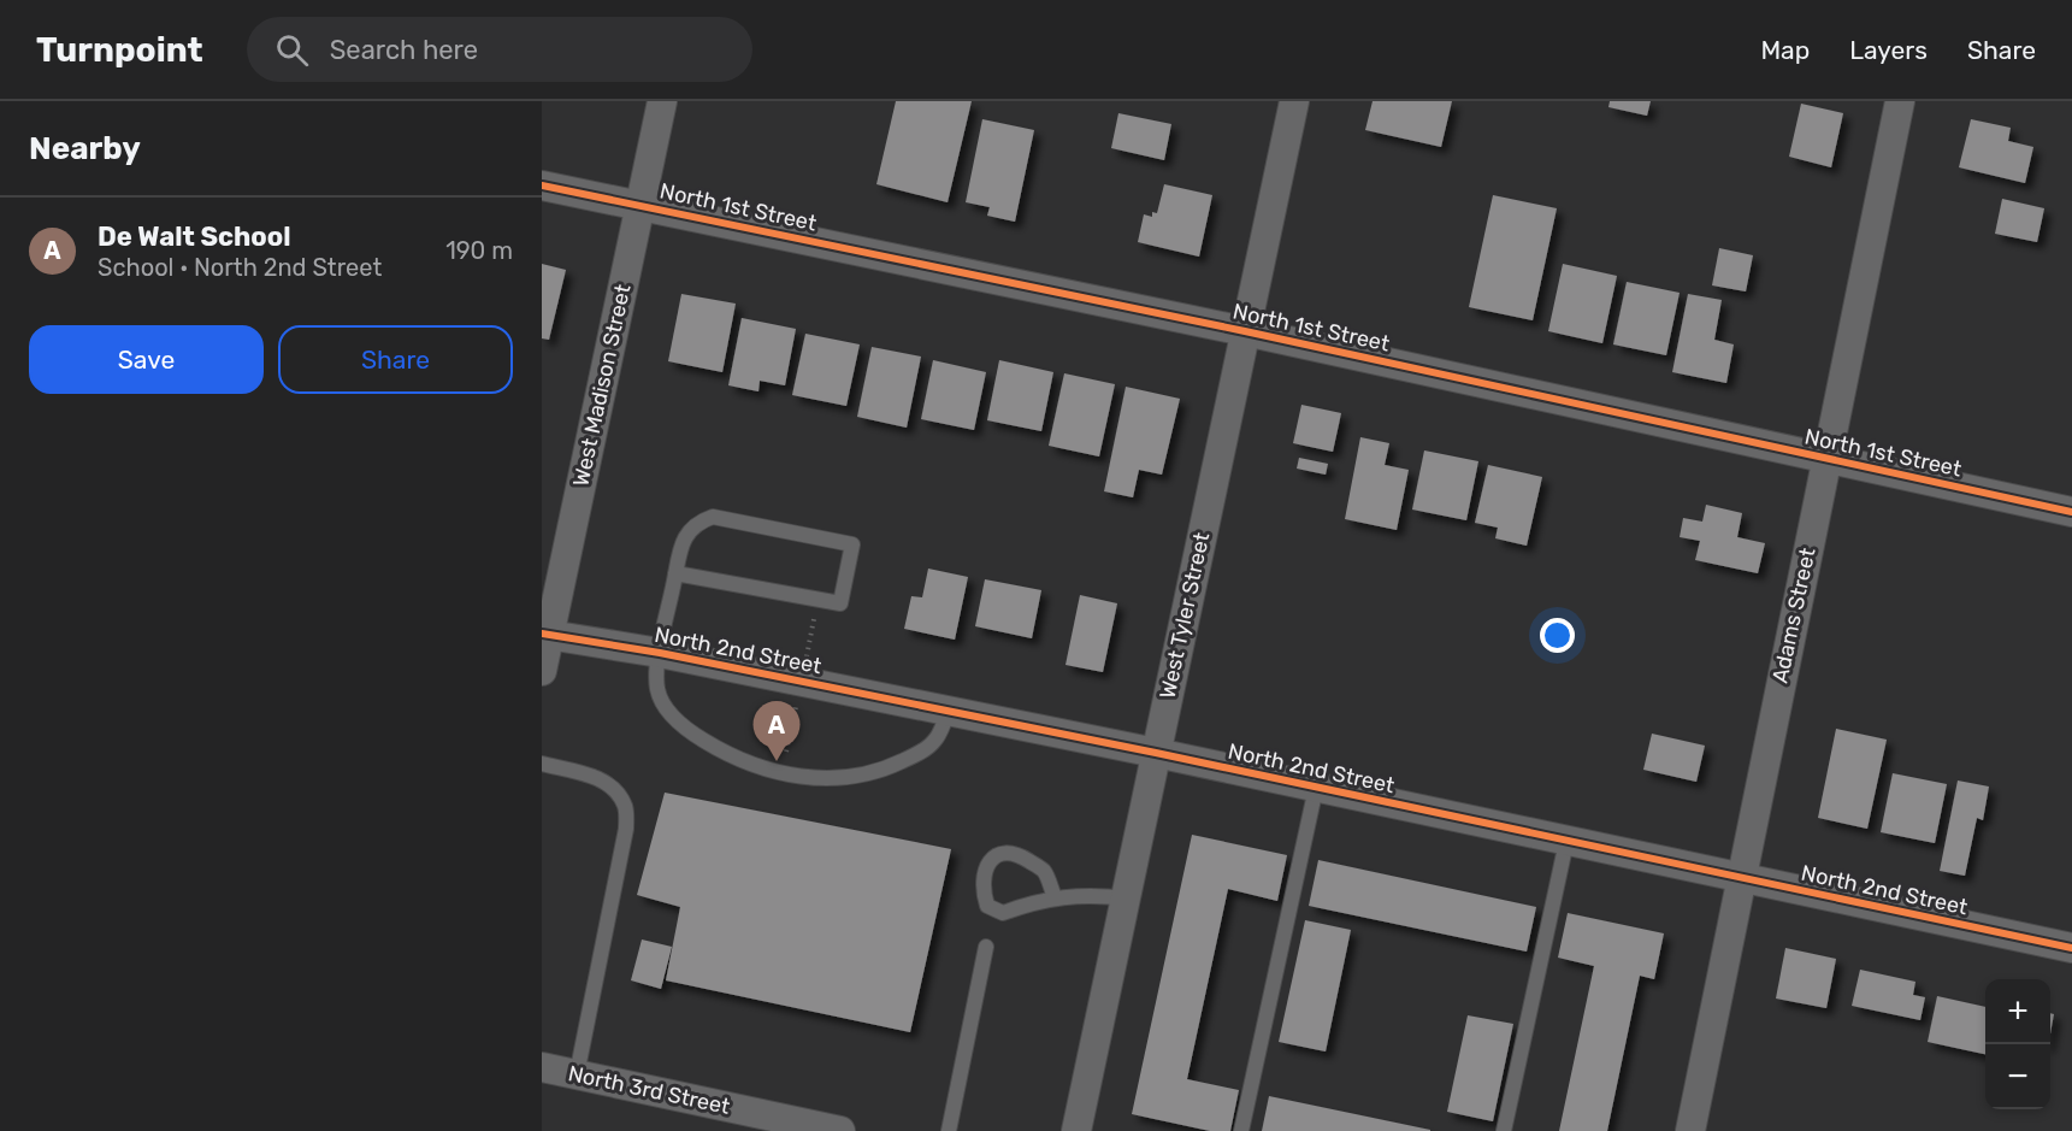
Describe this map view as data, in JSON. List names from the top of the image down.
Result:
{
  "streets": {
    "street": [
      "North 1st Street",
      "West Madison Street",
      "West Tyler Street",
      "Adams Street",
      "North 2nd Street",
      "North 3rd Street"
    ]
  },
  "crossings": [
    ["North 1st Street", "West Madison Street"],
    ["North 1st Street", "West Tyler Street"],
    ["North 1st Street", "Adams Street"],
    ["West Madison Street", "North 2nd Street"],
    ["West Tyler Street", "North 2nd Street"],
    ["Adams Street", "North 2nd Street"]
  ],
  "page": {
    "header": "Turnpoint",
    "search": "Search here",
    "nav": ["Map", "Layers", "Share"],
    "heading": "Nearby",
    "list": [
      {
        "mark": "A",
        "name": "De Walt School",
        "note": "School · North 2nd Street",
        "value": "190 m"
      }
    ],
    "buttons": ["Save", "Share"],
    "pins": "A",
    "map_buttons": ["+", "−"]
  }
}
